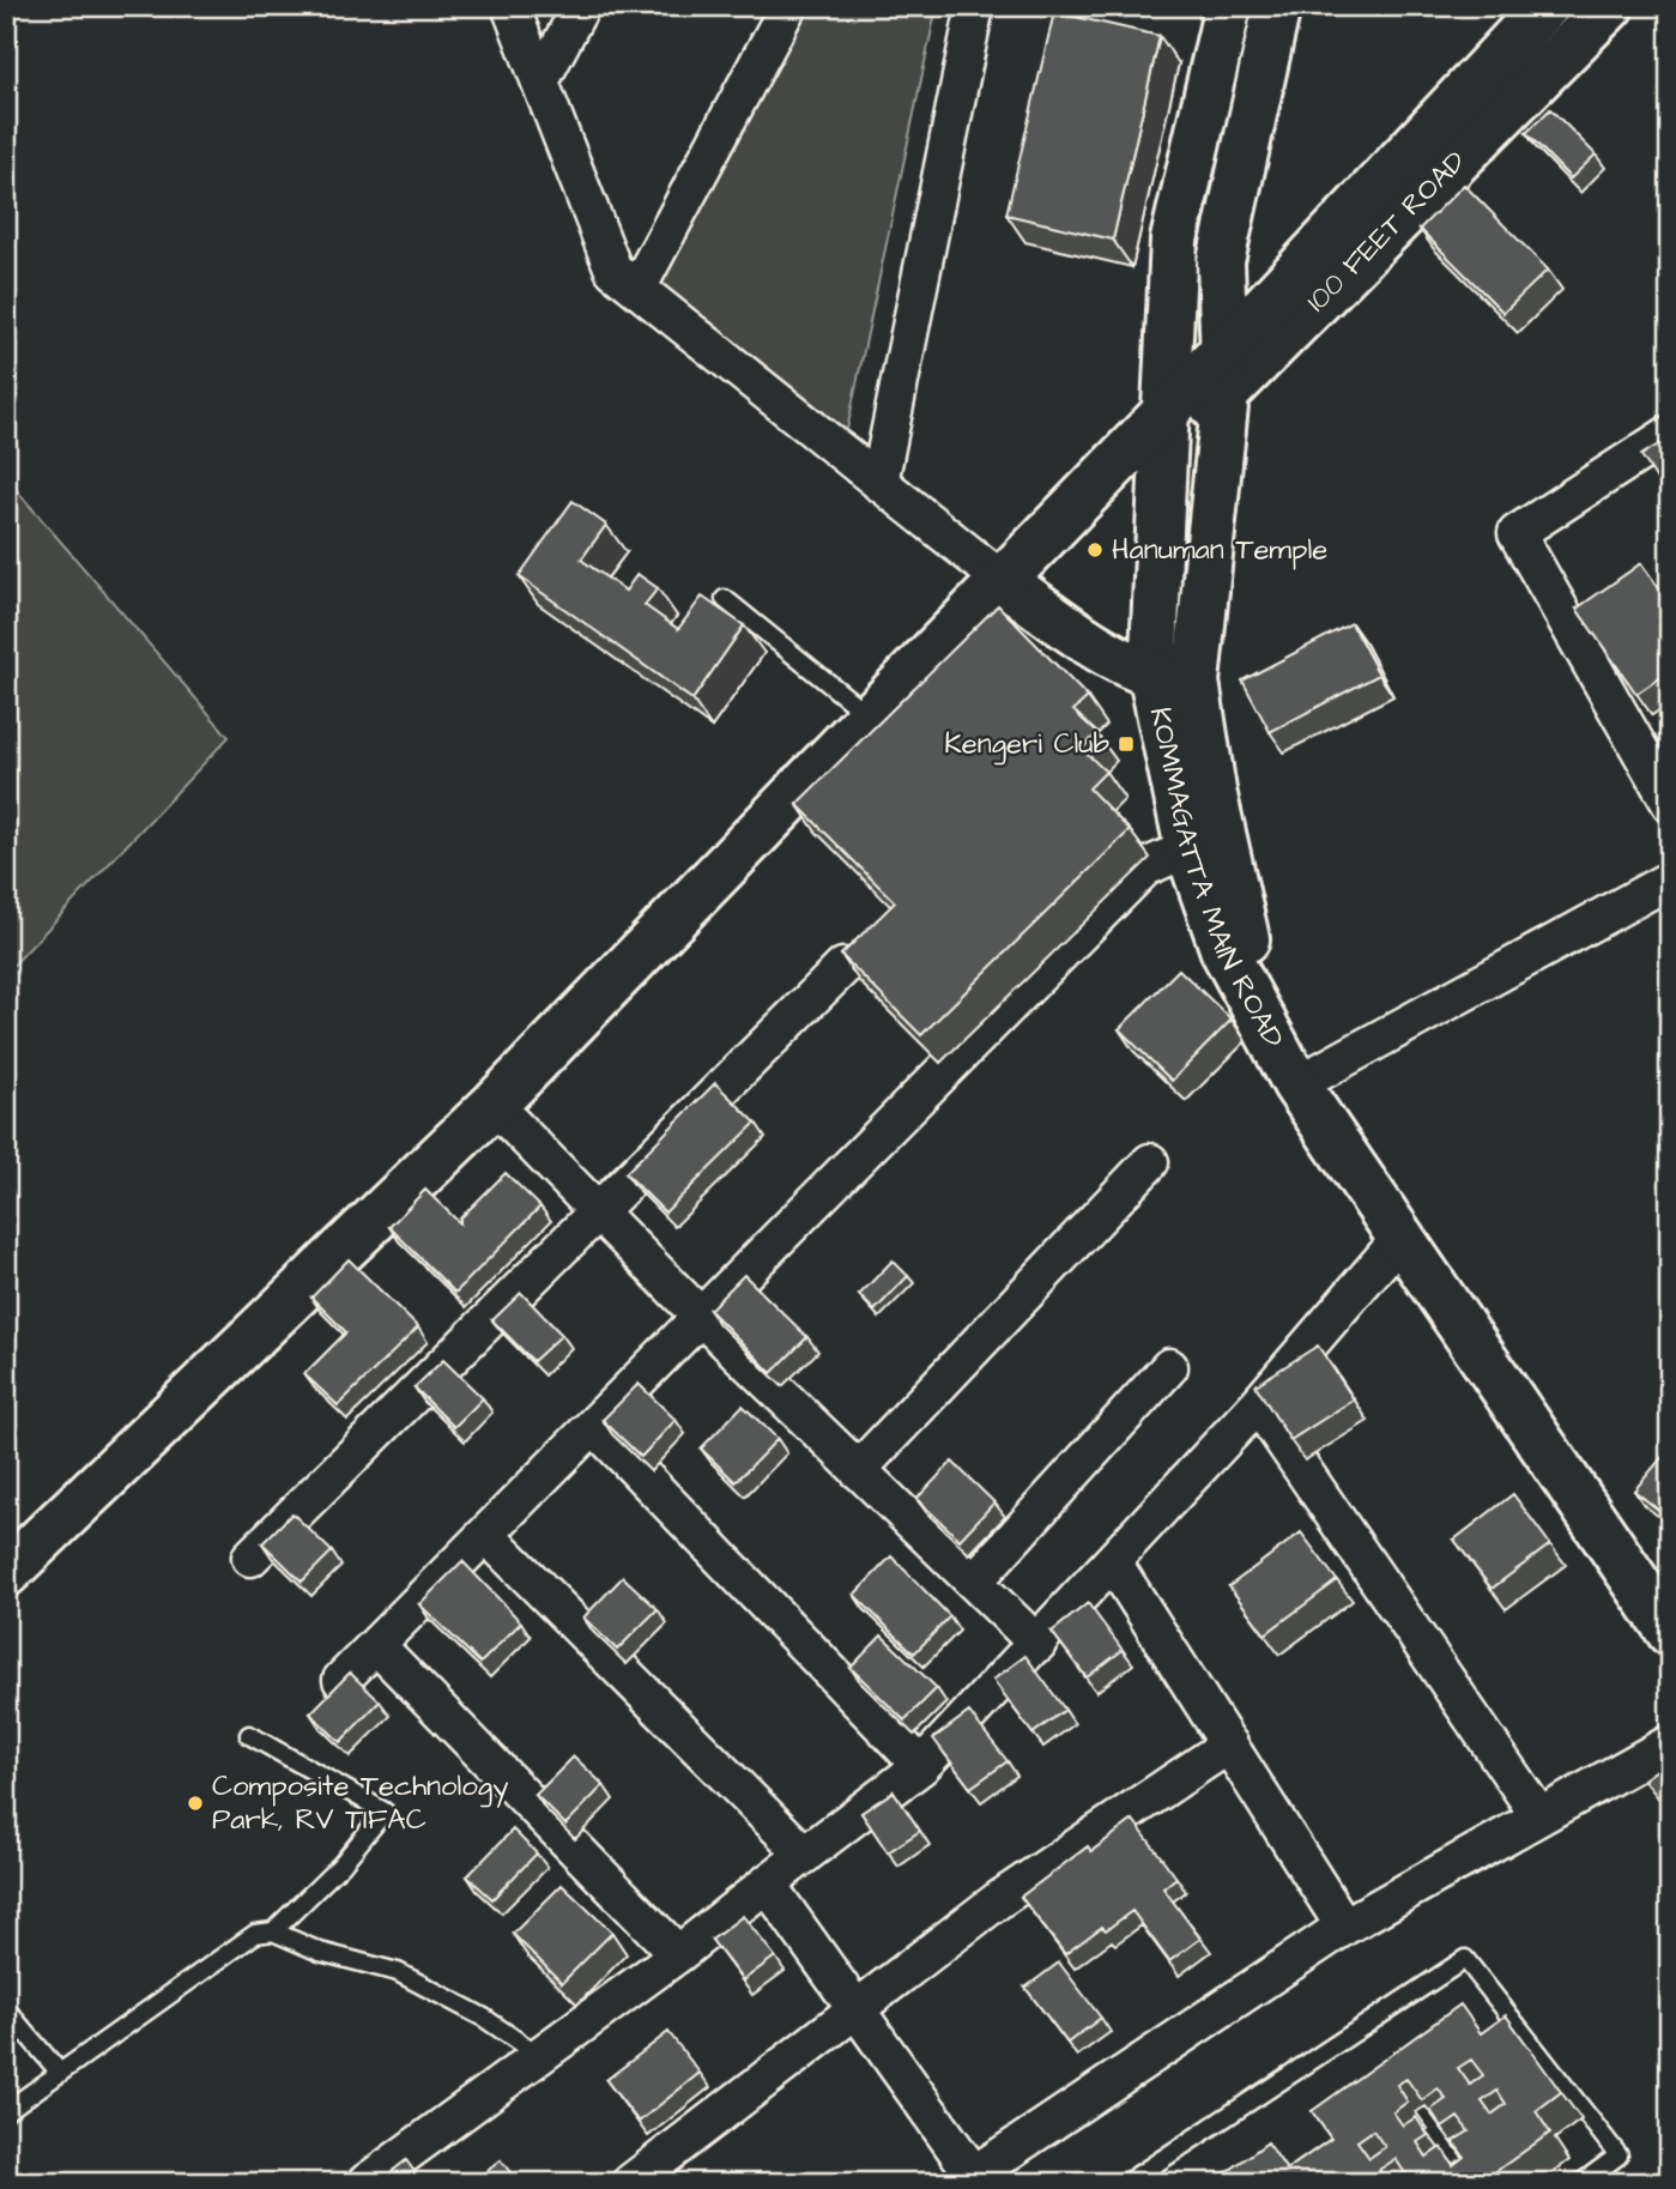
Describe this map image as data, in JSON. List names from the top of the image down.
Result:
{
  "streets": {
    "main road": ["100 FEET ROAD", "KOMMAGATTA MAIN ROAD"]
  },
  "crossings": [
    ["100 FEET ROAD", "KOMMAGATTA MAIN ROAD"]
  ],
  "places": {
    "other": ["Hanuman Temple", "Composite Technology Park, RV TIFAC"],
    "transit": ["Kengeri Club"]
  }
}
